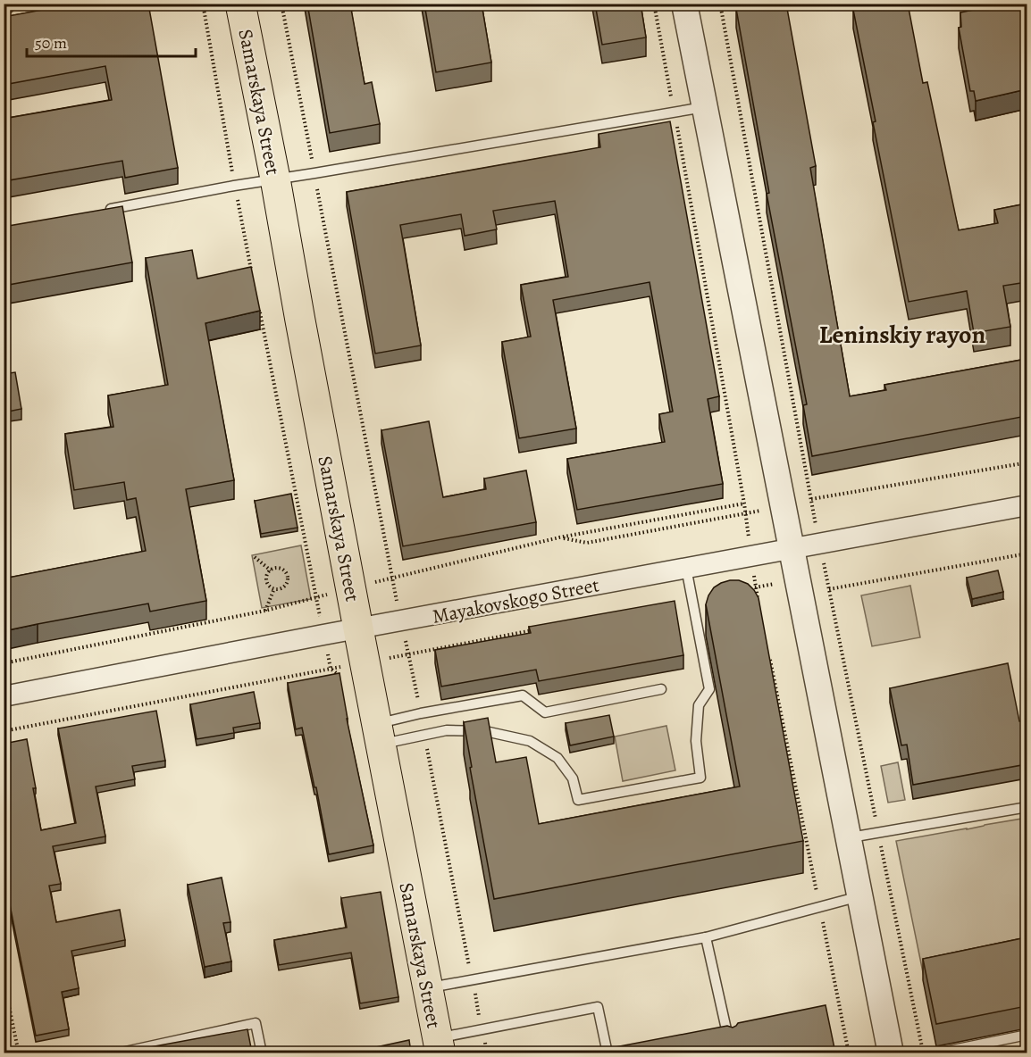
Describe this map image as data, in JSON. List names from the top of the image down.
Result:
{
  "streets": {
    "main road": ["Samarskaya Street"],
    "street": ["Mayakovskogo Street"]
  },
  "crossings": [
    ["Samarskaya Street", "Mayakovskogo Street"]
  ],
  "districts": ["Leninskiy rayon"],
  "scale_bar": "50 m"
}
